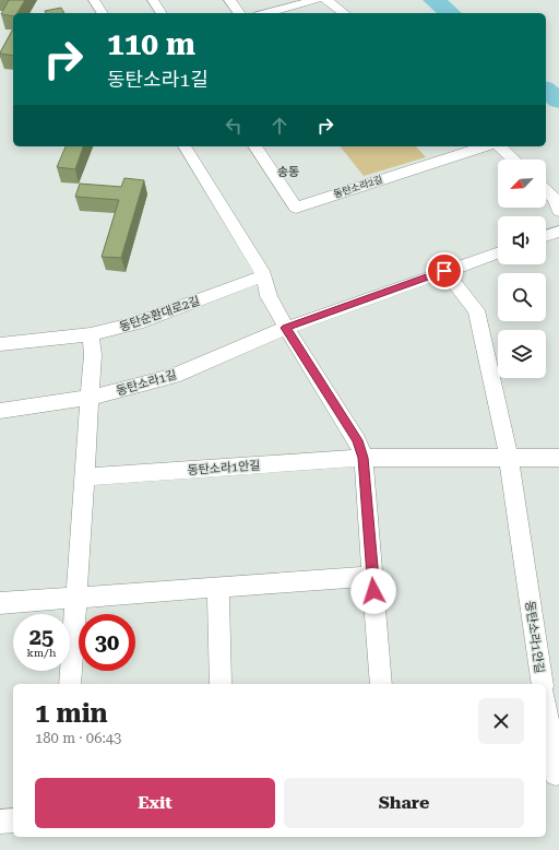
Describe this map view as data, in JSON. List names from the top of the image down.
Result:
{
  "streets": {
    "street": [
      "동탄소라2길",
      "동탄순환대로2길",
      "동탄소라1길",
      "동탄소라1안길"
    ]
  },
  "crossings": [
    ["동탄소라1길", "동탄소라1안길"]
  ],
  "districts": ["송동"],
  "north": "bottom left",
  "page": {
    "turn": ["110 m", "동탄소라1길"],
    "speed": "25 km/h",
    "limit": "30",
    "heading": ["1 min", "180 m · 06:43"],
    "buttons": ["Exit", "Share"]
  }
}
